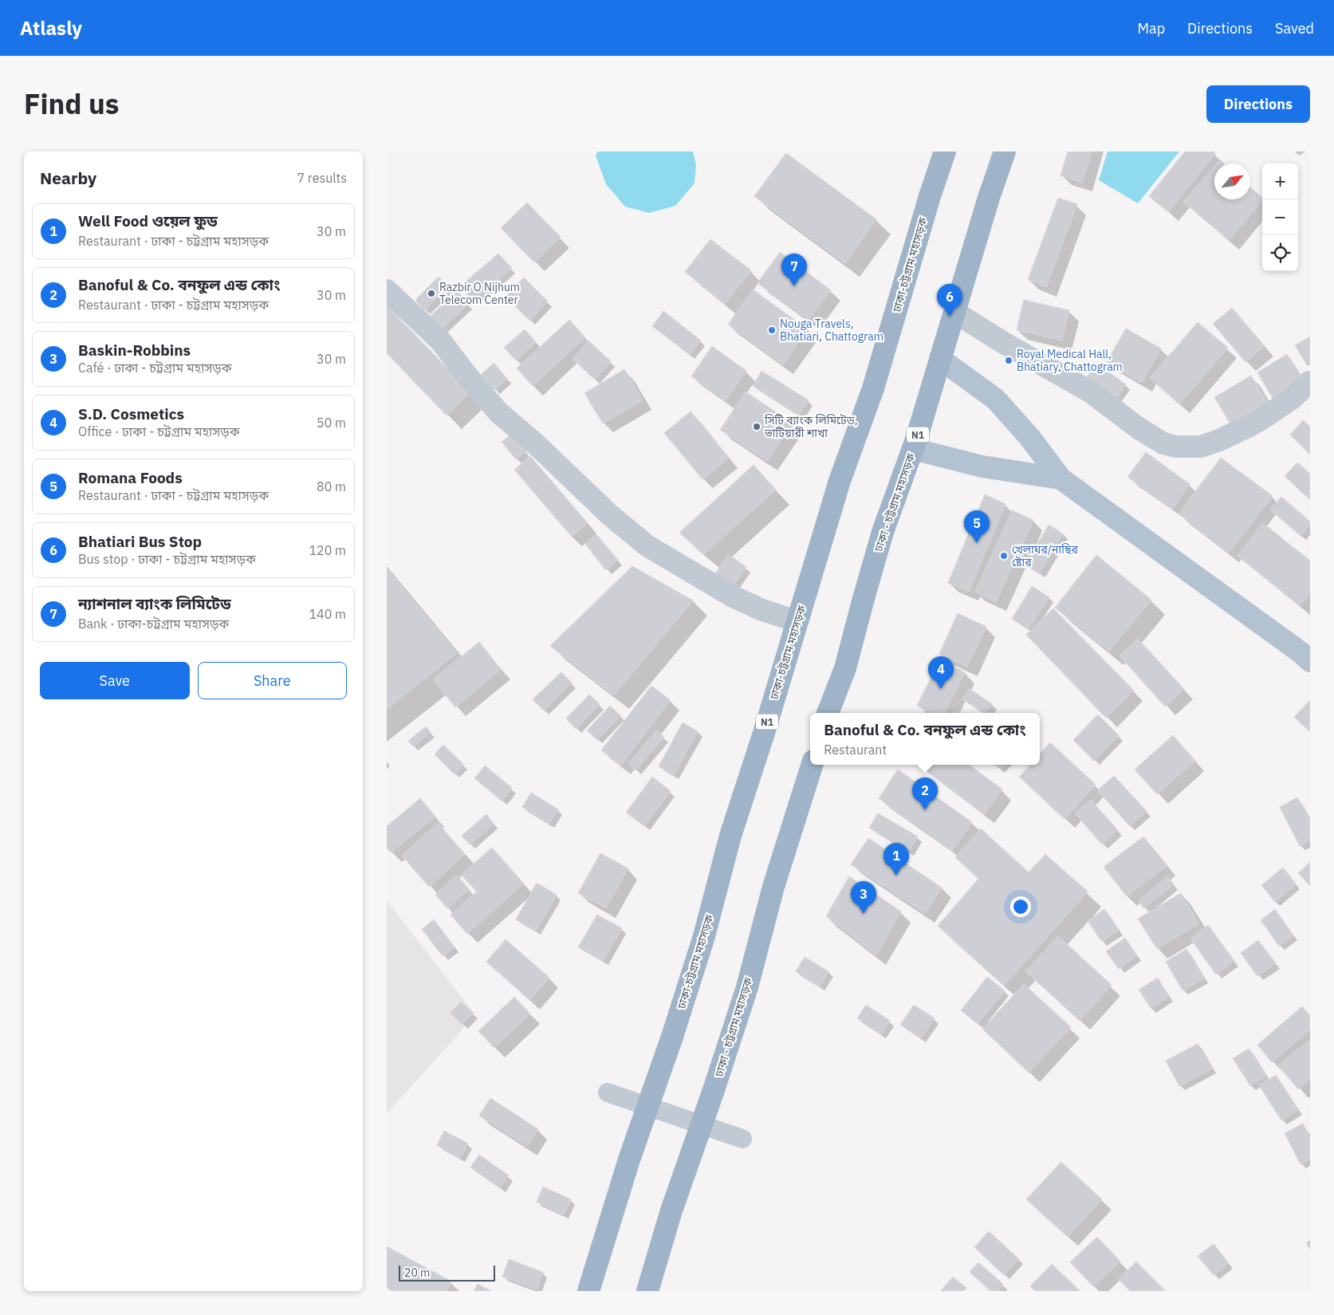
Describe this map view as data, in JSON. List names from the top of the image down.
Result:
{
  "streets": {
    "highway": ["ঢাকা-চট্টগ্রাম মহাসড়ক", "N1", "ঢাকা - চট্টগ্রাম মহাসড়ক"]
  },
  "places": [
    "Razbir O Nijhum Telecom Center",
    "Nouga Travels, Bhatiari, Chattogram",
    "Royal Medical Hall, Bhatiary, Chattogram",
    "সিটি ব্যাংক লিমিটেড, ভাটিয়ারী শাখা",
    "খেলাঘর/নাছির ষ্টোর"
  ],
  "scale_bar": "20 m",
  "north": "top right",
  "page": {
    "header": "Atlasly",
    "nav": ["Map", "Directions", "Saved"],
    "title": "Find us",
    "buttons": [
      "Directions",
      ["Save", "Share"]
    ],
    "heading": ["Nearby", "7 results"],
    "map_buttons": ["+", "−"],
    "list": [
      {
        "mark": "1",
        "name": "Well Food ওয়েল ফুড",
        "note": "Restaurant · ঢাকা - চট্টগ্রাম মহাসড়ক",
        "value": "30 m"
      },
      {
        "mark": "2",
        "name": "Banoful & Co. বনফুল এন্ড কোং",
        "note": "Restaurant · ঢাকা - চট্টগ্রাম মহাসড়ক",
        "value": "30 m"
      },
      {
        "mark": "3",
        "name": "Baskin-Robbins",
        "note": "Café · ঢাকা - চট্টগ্রাম মহাসড়ক",
        "value": "30 m"
      },
      {
        "mark": "4",
        "name": "S.D. Cosmetics",
        "note": "Office · ঢাকা - চট্টগ্রাম মহাসড়ক",
        "value": "50 m"
      },
      {
        "mark": "5",
        "name": "Romana Foods",
        "note": "Restaurant · ঢাকা - চট্টগ্রাম মহাসড়ক",
        "value": "80 m"
      },
      {
        "mark": "6",
        "name": "Bhatiari Bus Stop",
        "note": "Bus stop · ঢাকা - চট্টগ্রাম মহাসড়ক",
        "value": "120 m"
      },
      {
        "mark": "7",
        "name": "ন্যাশনাল ব্যাংক লিমিটেড",
        "note": "Bank · ঢাকা-চট্টগ্রাম মহাসড়ক",
        "value": "140 m"
      }
    ],
    "pins": [
      "7",
      "6",
      "5",
      "4",
      "2",
      "1",
      "3"
    ],
    "popup": ["Banoful & Co. বনফুল এন্ড কোং", "Restaurant"],
    "scale": "20 m"
  }
}
